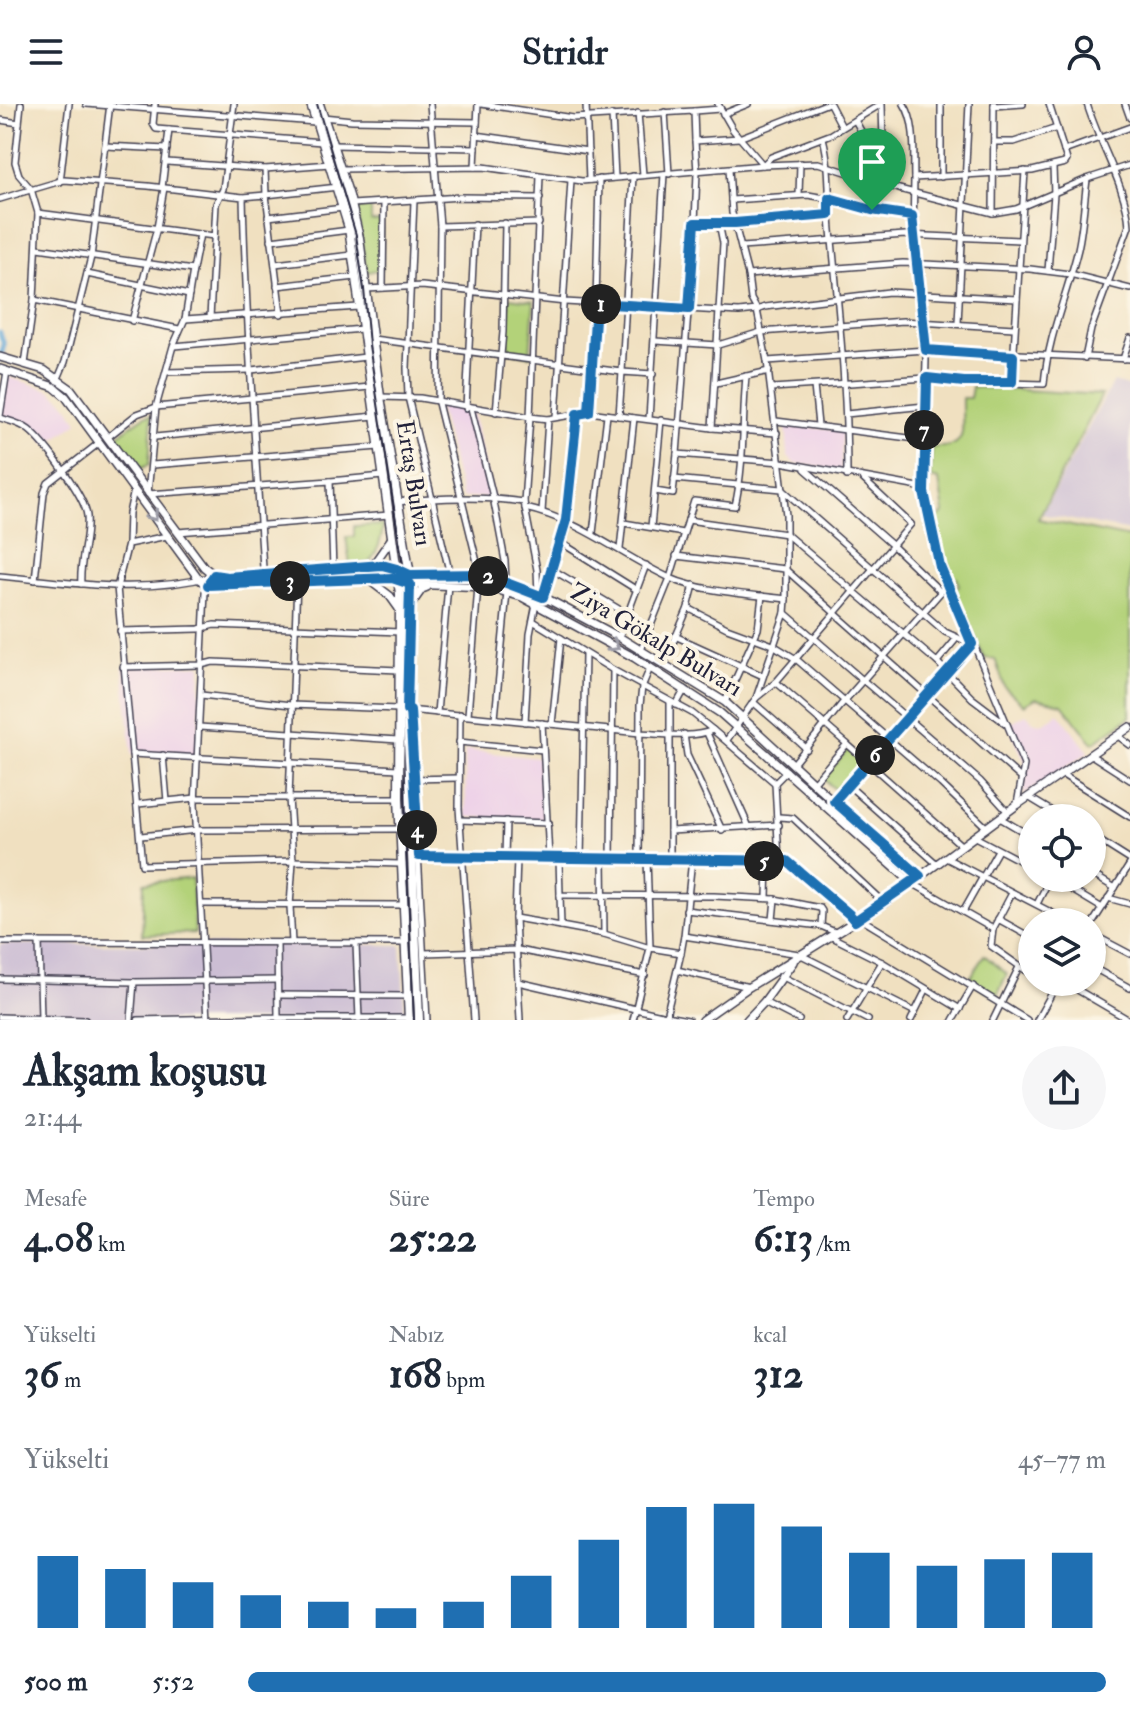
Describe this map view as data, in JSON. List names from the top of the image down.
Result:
{
  "streets": {
    "main road": ["Ertaş Bulvarı", "Ziya Gökalp Bulvarı"]
  },
  "crossings": [
    ["Ertaş Bulvarı", "Ziya Gökalp Bulvarı"]
  ],
  "page": {
    "header": "Stridr",
    "pins": [
      "1",
      "7",
      "2",
      "3",
      "6",
      "4",
      "5"
    ],
    "heading": ["Akşam koşusu", "21:44"],
    "stats": [
      ["Mesafe", "4.08 km"],
      ["Süre", "25:22"],
      ["Tempo", "6:13 /km"],
      ["Yükselti", "36 m"],
      ["Nabız", "168 bpm"],
      ["kcal", "312"]
    ],
    "chart": ["Yükselti", "45–77 m"],
    "list": [
      {
        "name": "500 m",
        "note": "5:52"
      }
    ]
  }
}
